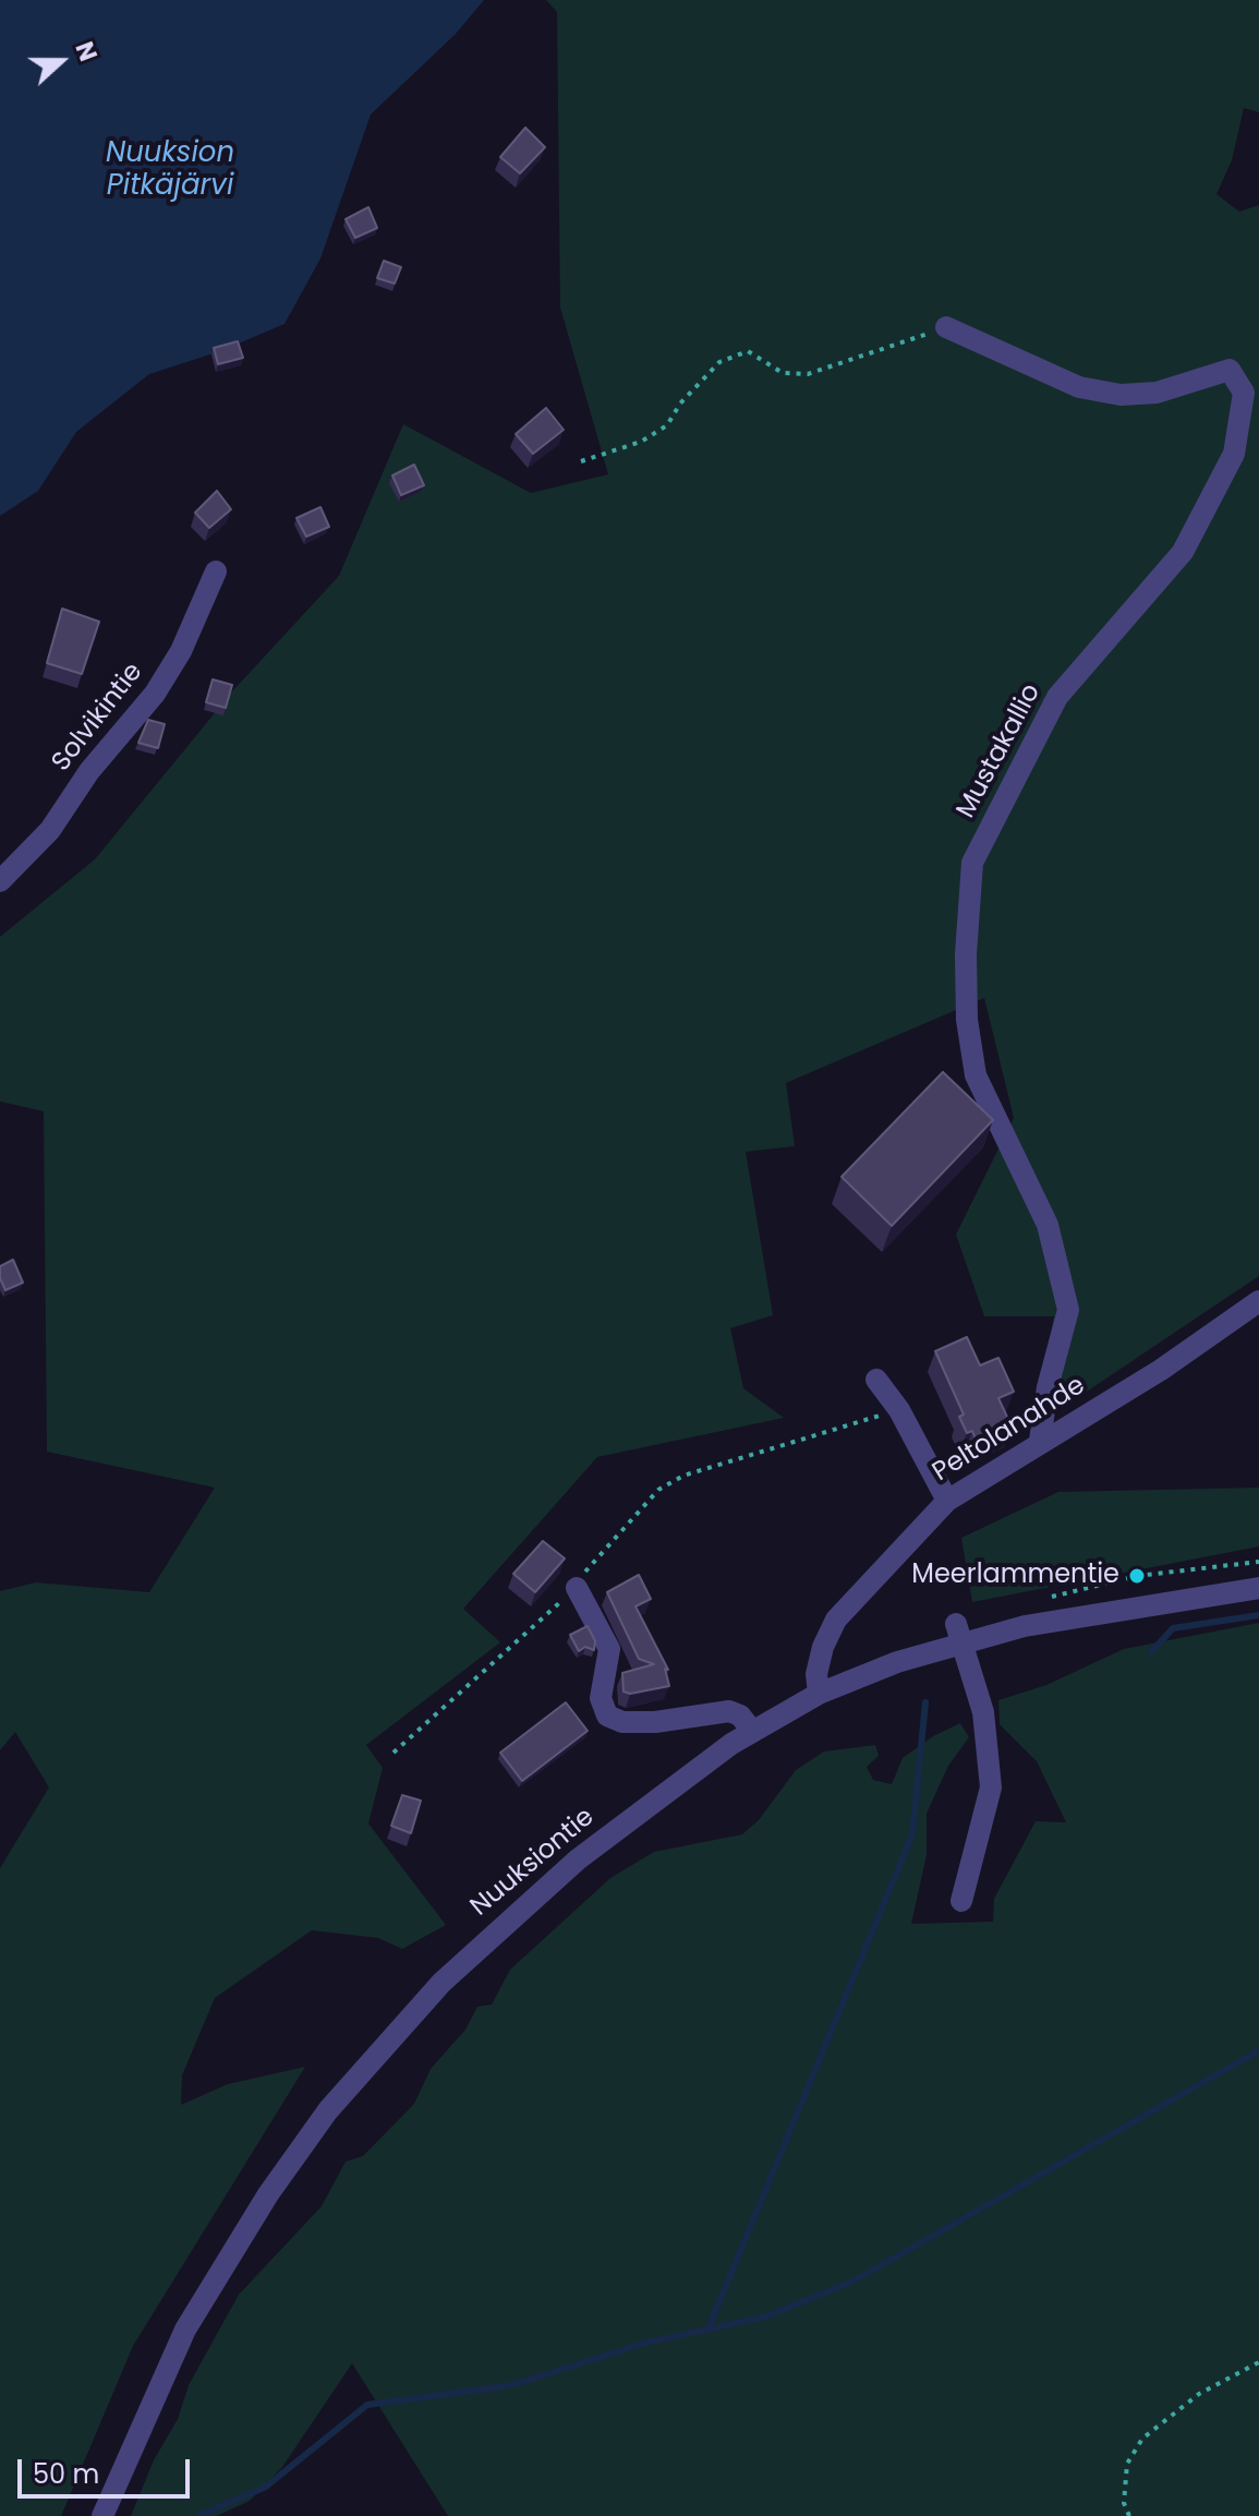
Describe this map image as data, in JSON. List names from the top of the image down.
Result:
{
  "streets": {
    "street": [
      "Solvikintie",
      "Mustakallio",
      "Peltolanahde",
      "Nuuksiontie"
    ]
  },
  "crossings": [
    ["Mustakallio", "Peltolanahde"],
    ["Peltolanahde", "Nuuksiontie"]
  ],
  "water": ["Nuuksion Pitkäjärvi"],
  "places": ["Meerlammentie"],
  "scale_bar": "50 m",
  "north": "right"
}
